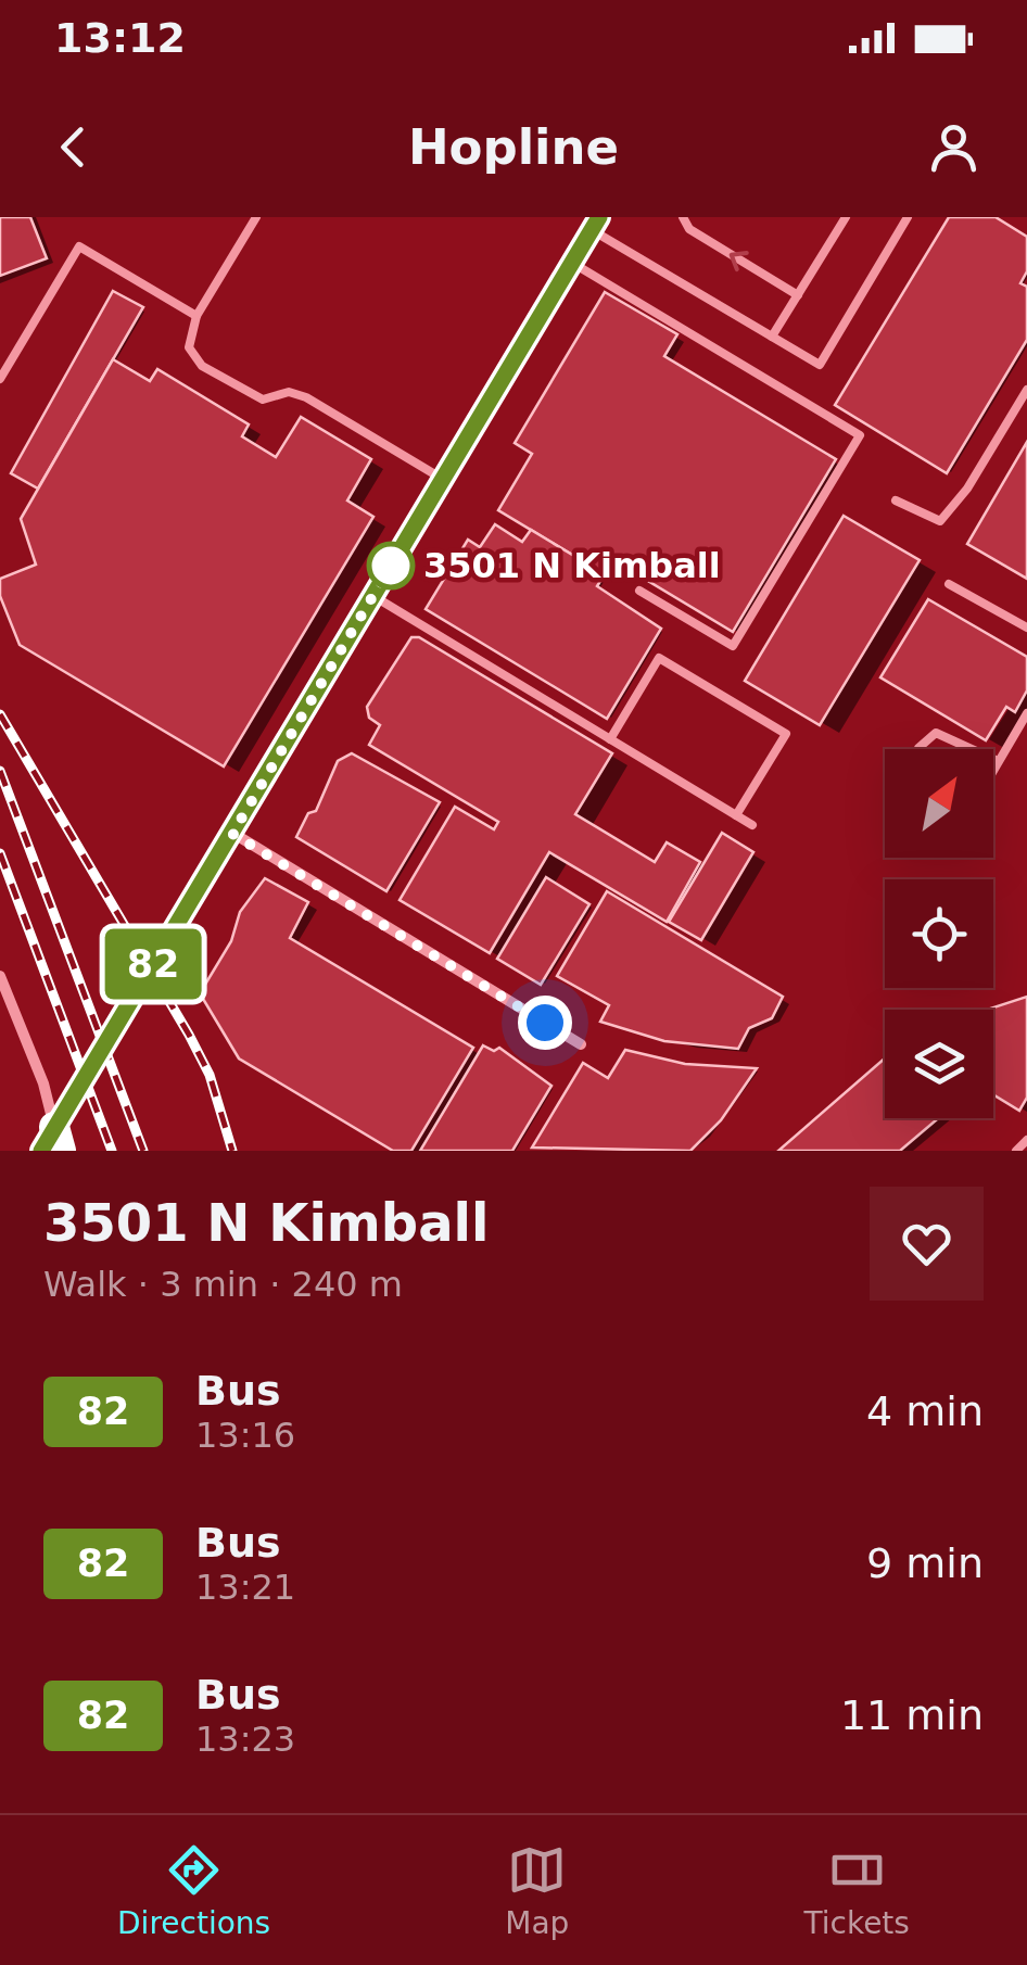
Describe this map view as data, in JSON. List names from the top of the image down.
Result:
{
  "places": ["3501 N Kimball"],
  "lines": ["bus line 82"],
  "north": "top right",
  "page": {
    "status": "13:12",
    "header": "Hopline",
    "on_map": "82",
    "heading": ["3501 N Kimball", "Walk · 3 min · 240 m"],
    "list": [
      {
        "mark": "82",
        "name": "Bus",
        "note": "13:16",
        "value": "4 min"
      },
      {
        "mark": "82",
        "name": "Bus",
        "note": "13:21",
        "value": "9 min"
      },
      {
        "mark": "82",
        "name": "Bus",
        "note": "13:23",
        "value": "11 min"
      }
    ],
    "tabs": ["Directions", "Map", "Tickets"]
  }
}
